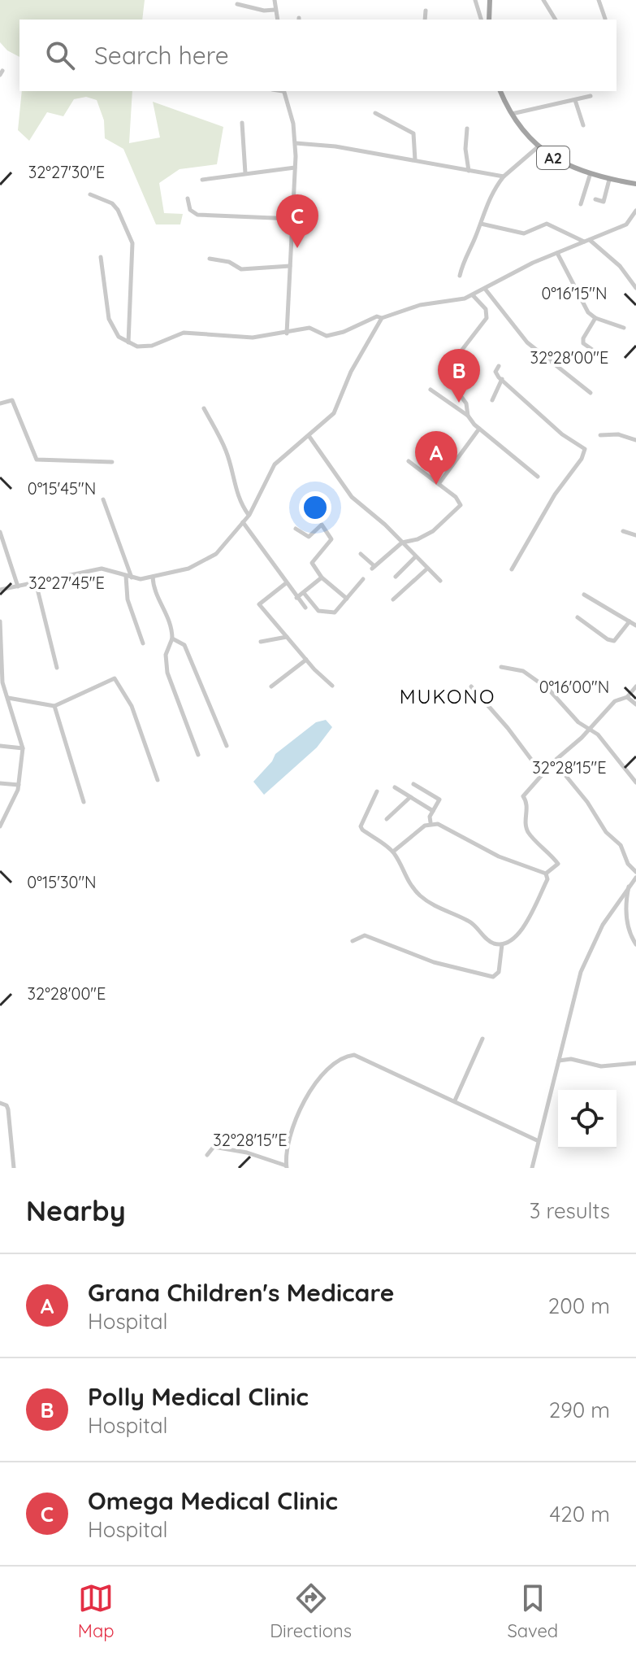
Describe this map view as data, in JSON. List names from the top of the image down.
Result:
{
  "streets": {
    "main road": ["A2"]
  },
  "districts": ["MUKONO"],
  "page": {
    "search": "Search here",
    "pins": ["C", "B", "A"],
    "heading": ["Nearby", "3 results"],
    "list": [
      {
        "mark": "A",
        "name": "Grana Children's Medicare",
        "note": "Hospital",
        "value": "200 m"
      },
      {
        "mark": "B",
        "name": "Polly Medical Clinic",
        "note": "Hospital",
        "value": "290 m"
      },
      {
        "mark": "C",
        "name": "Omega Medical Clinic",
        "note": "Hospital",
        "value": "420 m"
      }
    ],
    "nav": ["Map", "Directions", "Saved"]
  },
  "coordinates": [
    "32°27'30\"E",
    "0°16'15\"N",
    "32°28'00\"E",
    "0°15'45\"N",
    "32°27'45\"E",
    "0°16'00\"N",
    "32°28'15\"E",
    "0°15'30\"N"
  ]
}
